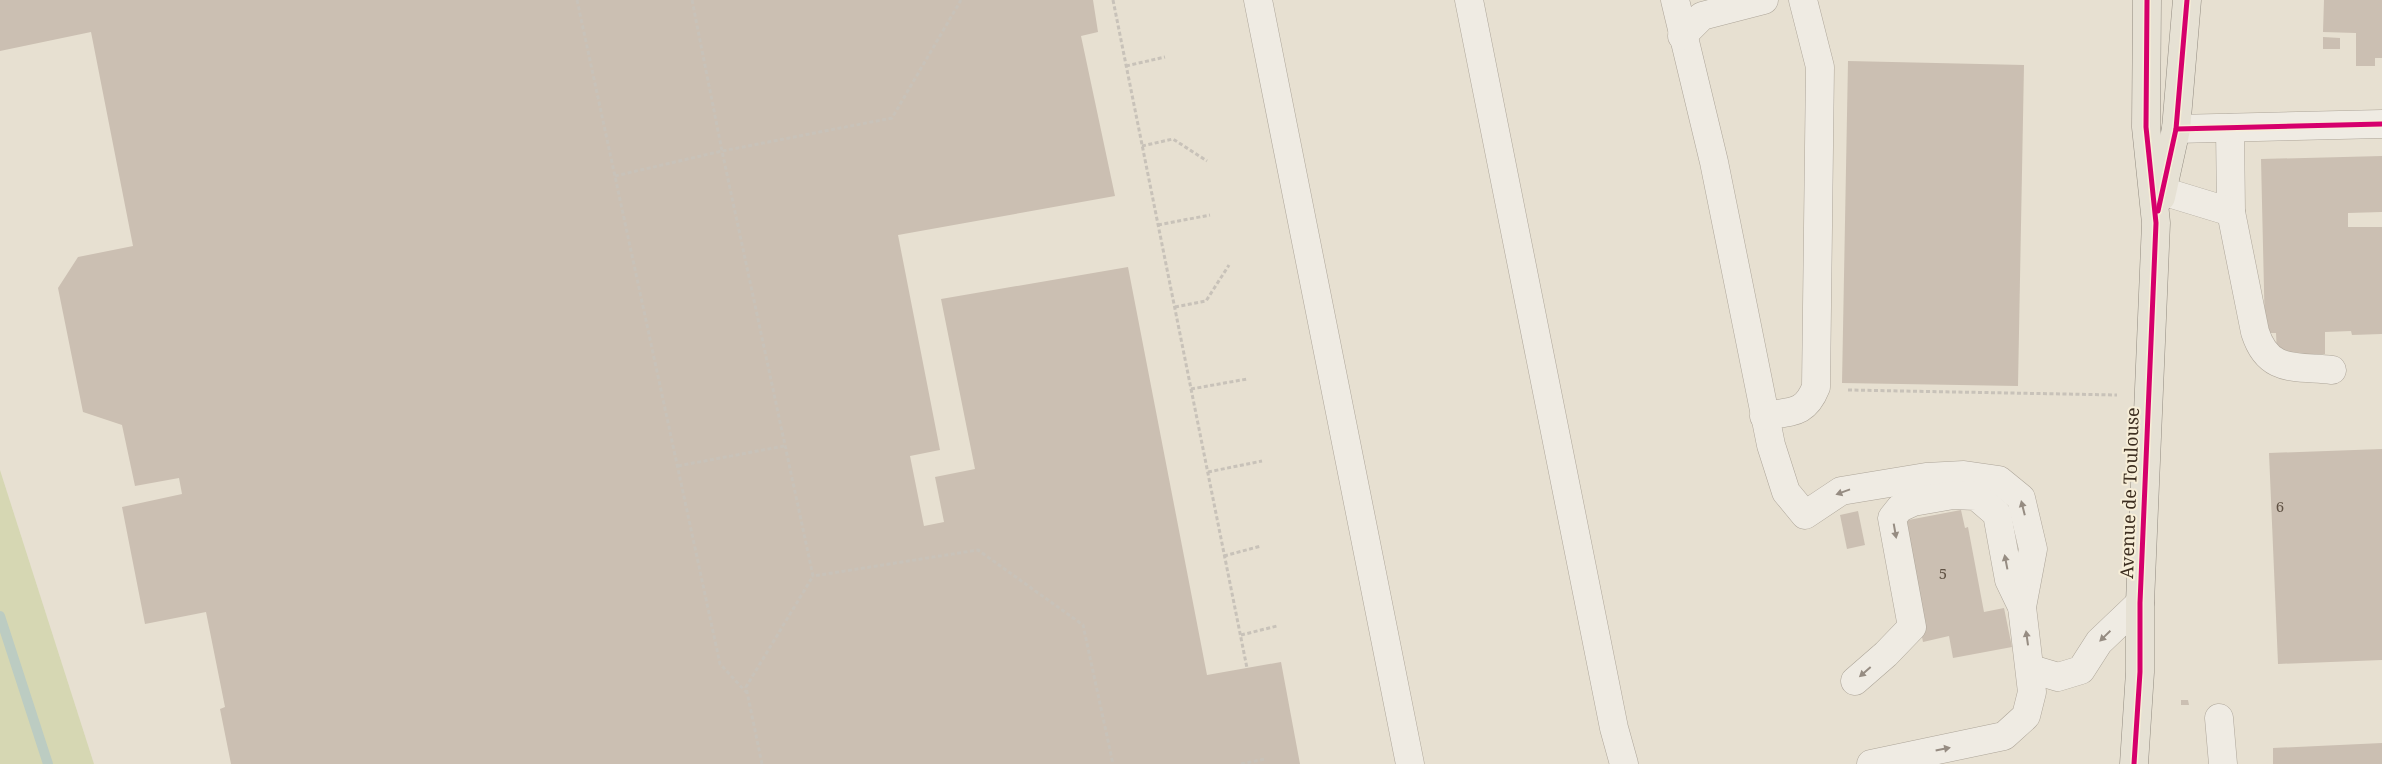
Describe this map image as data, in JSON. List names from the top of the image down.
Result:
{
  "streets": {
    "main road": ["Avenue de Toulouse"]
  },
  "house_numbers": ["6", "5"]
}
